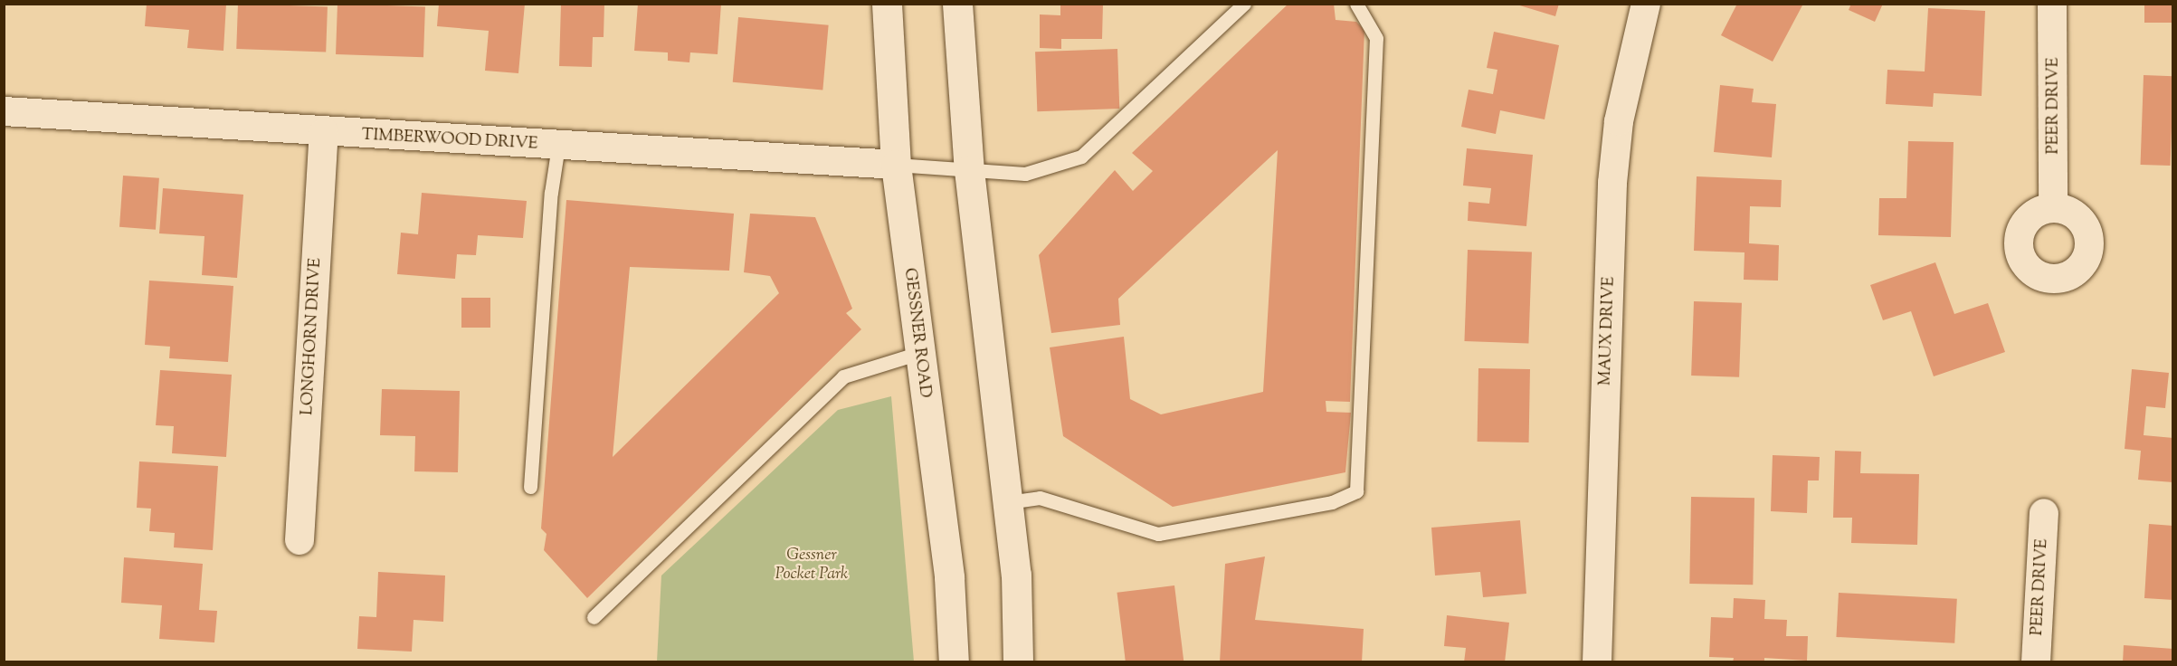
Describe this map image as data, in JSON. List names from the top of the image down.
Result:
{
  "streets": {
    "main road": ["GESSNER ROAD"],
    "street": [
      "PEER DRIVE",
      "TIMBERWOOD DRIVE",
      "MAUX DRIVE",
      "LONGHORN DRIVE"
    ]
  },
  "crossings": [
    ["TIMBERWOOD DRIVE", "GESSNER ROAD"],
    ["TIMBERWOOD DRIVE", "LONGHORN DRIVE"]
  ],
  "parks": ["Gessner Pocket Park"]
}
